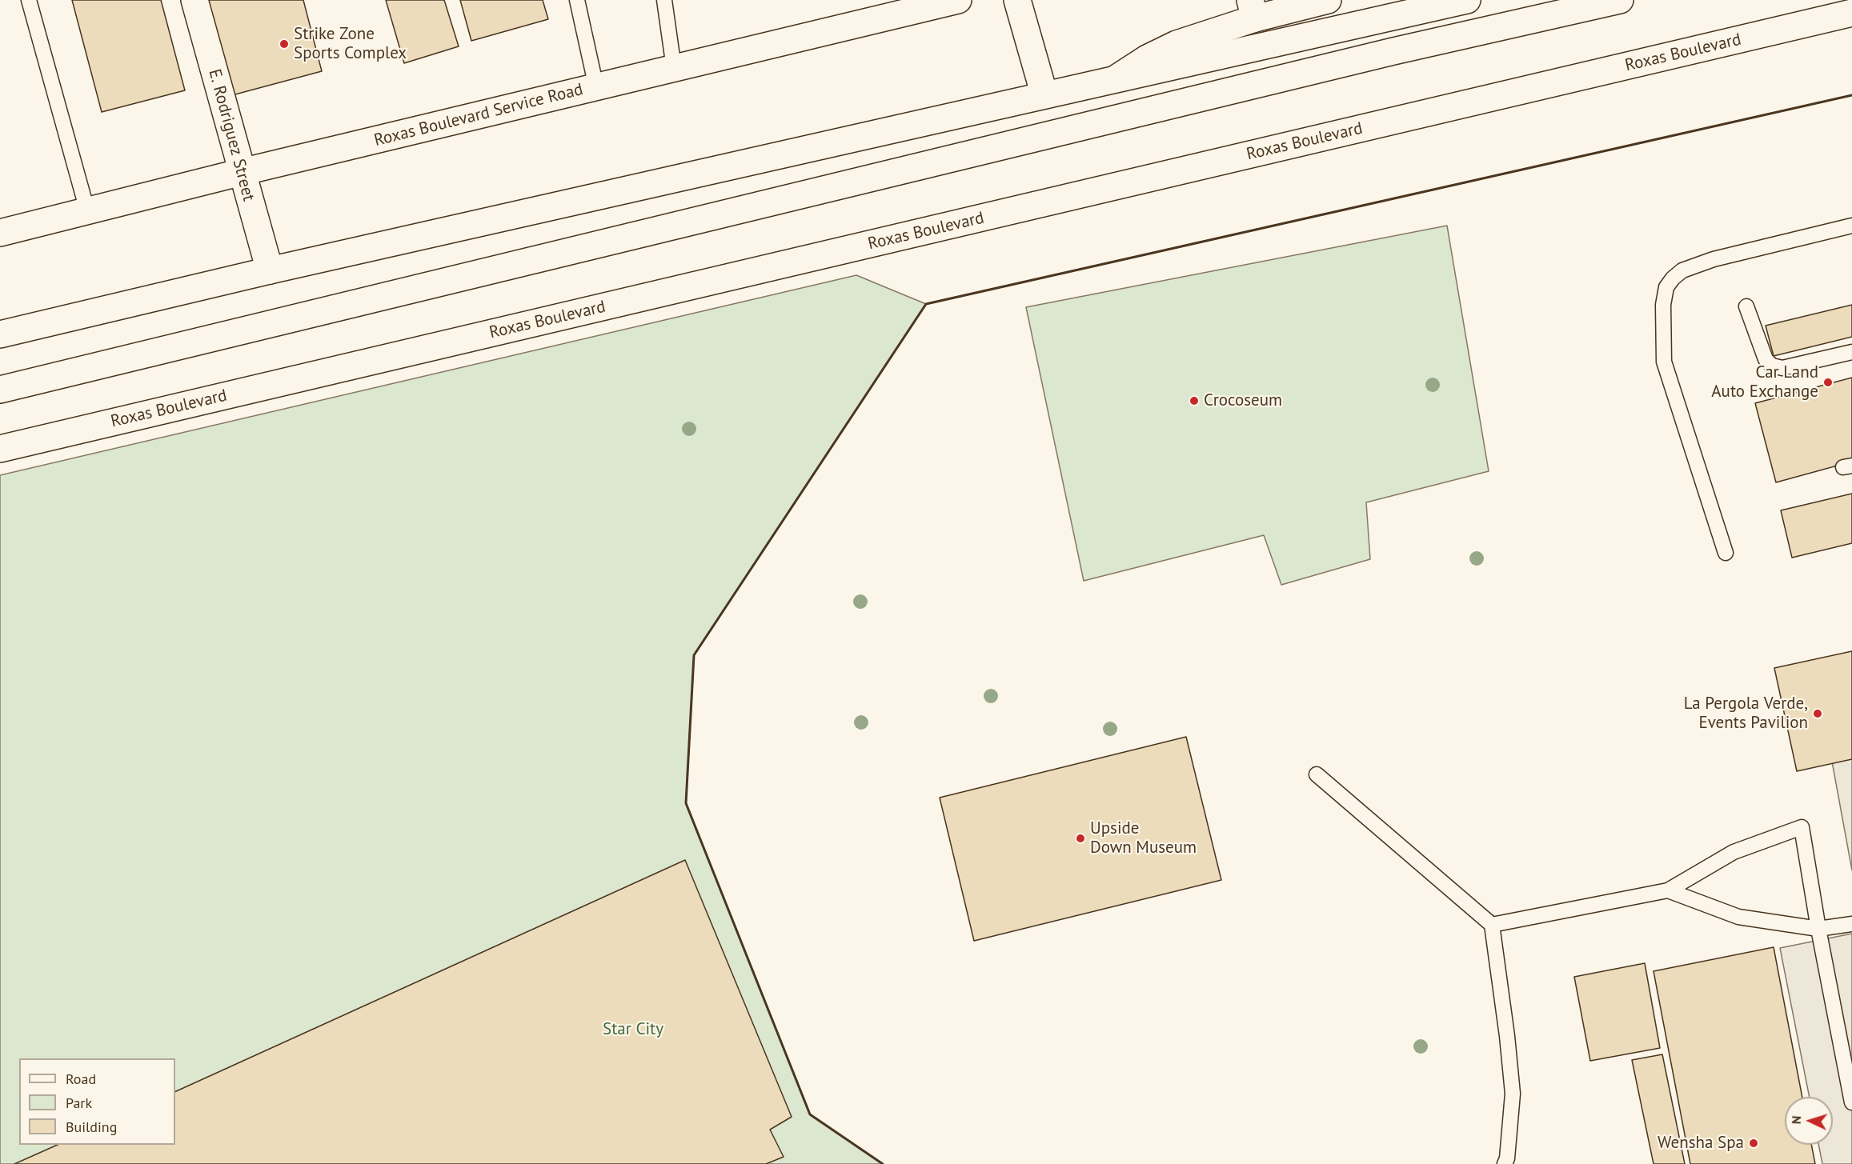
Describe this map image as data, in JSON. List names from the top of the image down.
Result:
{
  "streets": {
    "main road": ["Roxas Boulevard", "Roxas Boulevard Service Road", "E. Rodriguez Street"]
  },
  "crossings": [
    ["Roxas Boulevard Service Road", "E. Rodriguez Street"]
  ],
  "parks": ["Star City"],
  "places": [
    "Strike Zone Sports Complex",
    "Car Land Auto Exchange",
    "Crocoseum",
    "La Pergola Verde, Events Pavilion",
    "Upside Down Museum",
    "Wensha Spa"
  ],
  "legend": ["Road", "Park", "Building"],
  "north": "left"
}
